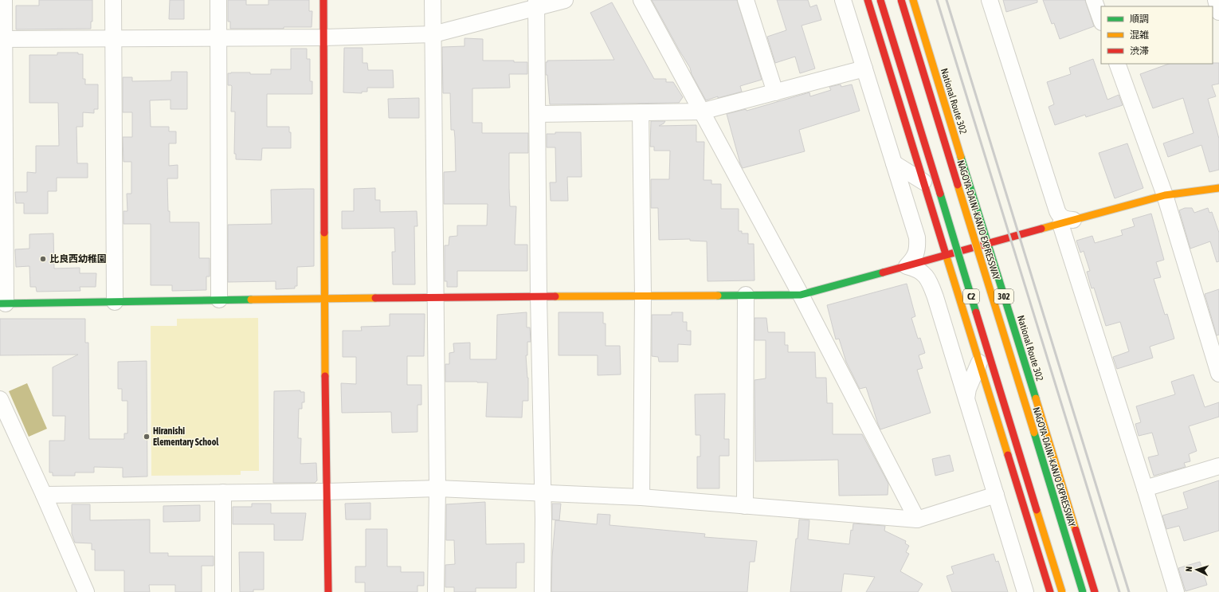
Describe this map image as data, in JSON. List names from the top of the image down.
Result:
{
  "streets": {
    "main road": [
      "National Route 302",
      "NAGOYA-DAINI-KANJO EXPRESSWAY",
      "C2",
      "302"
    ]
  },
  "places": ["比良西幼稚園", "Hiranishi Elementary School"],
  "legend": ["順調", "混雑", "渋滞"],
  "north": "left"
}
